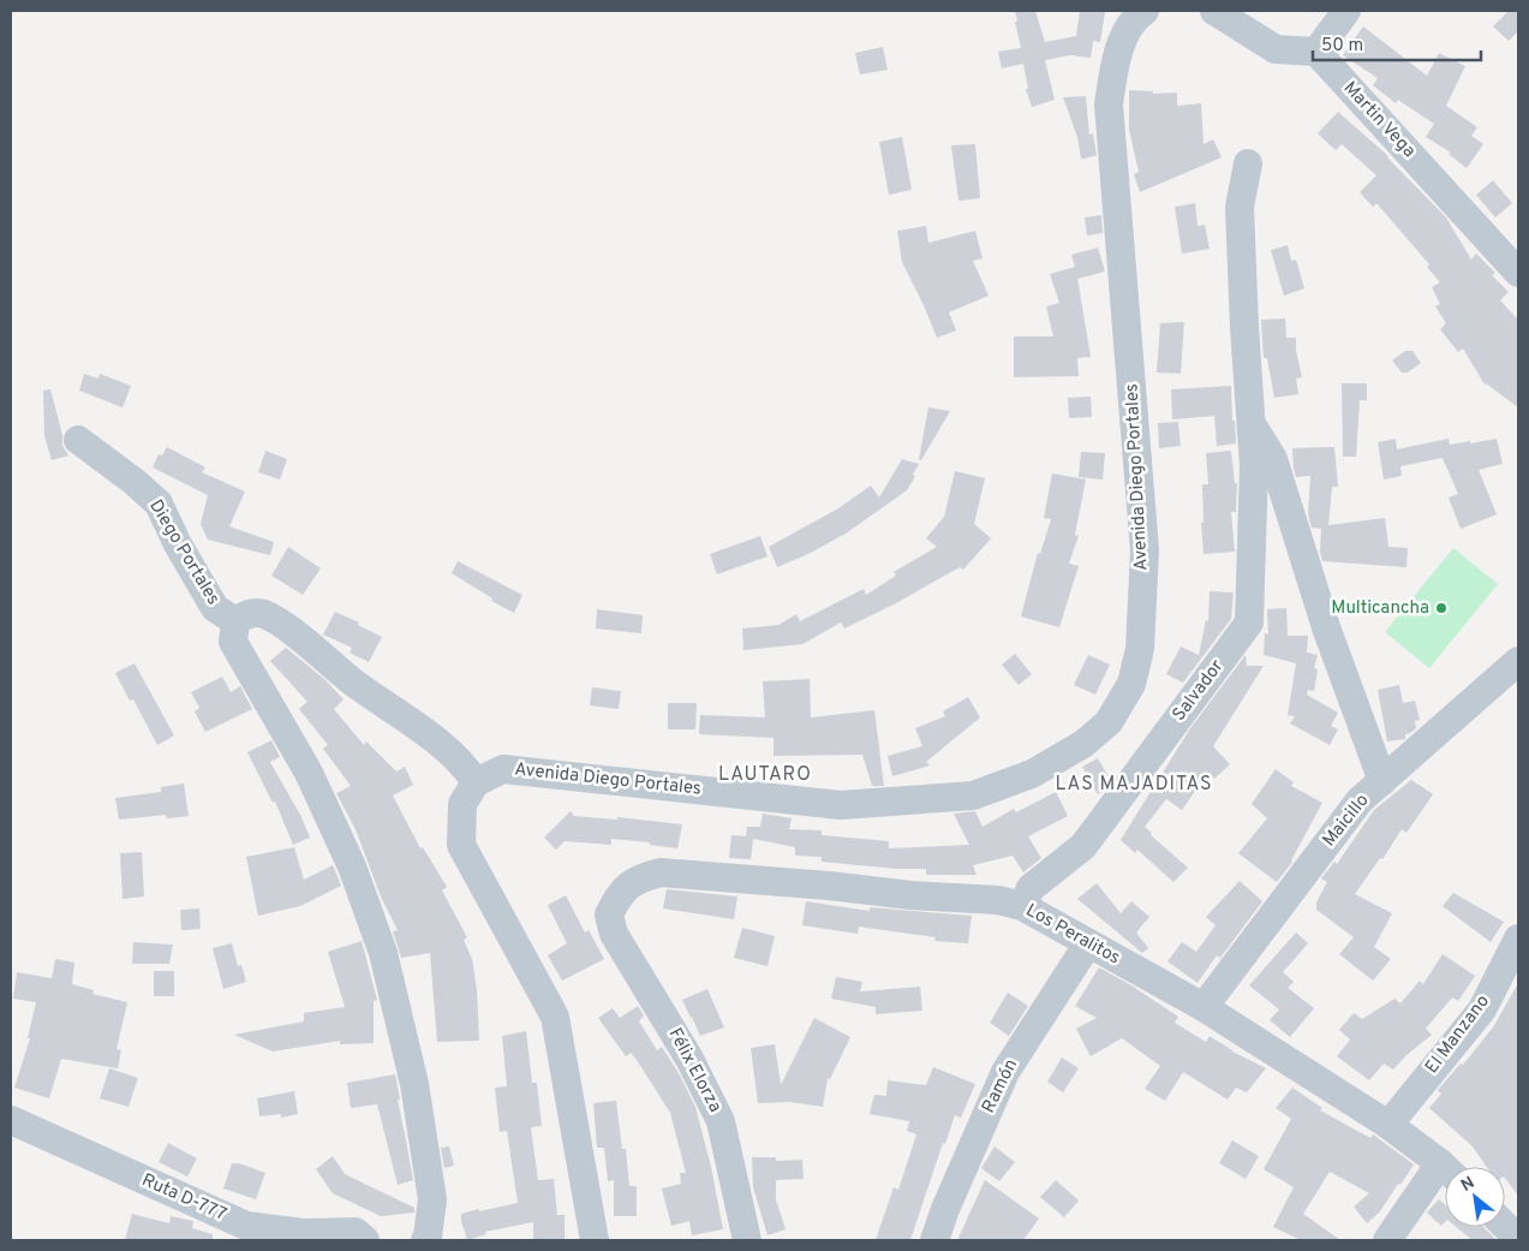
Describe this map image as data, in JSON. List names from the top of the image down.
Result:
{
  "streets": {
    "street": [
      "Martin Vega",
      "Avenida Diego Portales",
      "Diego Portales",
      "Salvador",
      "Maicillo",
      "Los Peralitos",
      "El Manzano",
      "Félix Elorza",
      "Ramón",
      "Ruta D-777"
    ]
  },
  "crossings": [
    ["Salvador", "Maicillo"],
    ["Salvador", "Los Peralitos"],
    ["Maicillo", "Los Peralitos"],
    ["Los Peralitos", "El Manzano"],
    ["Los Peralitos", "Félix Elorza"],
    ["Los Peralitos", "Ramón"]
  ],
  "districts": ["LAUTARO", "LAS MAJADITAS"],
  "places": ["Multicancha"],
  "scale_bar": "50 m",
  "north": "top left"
}
